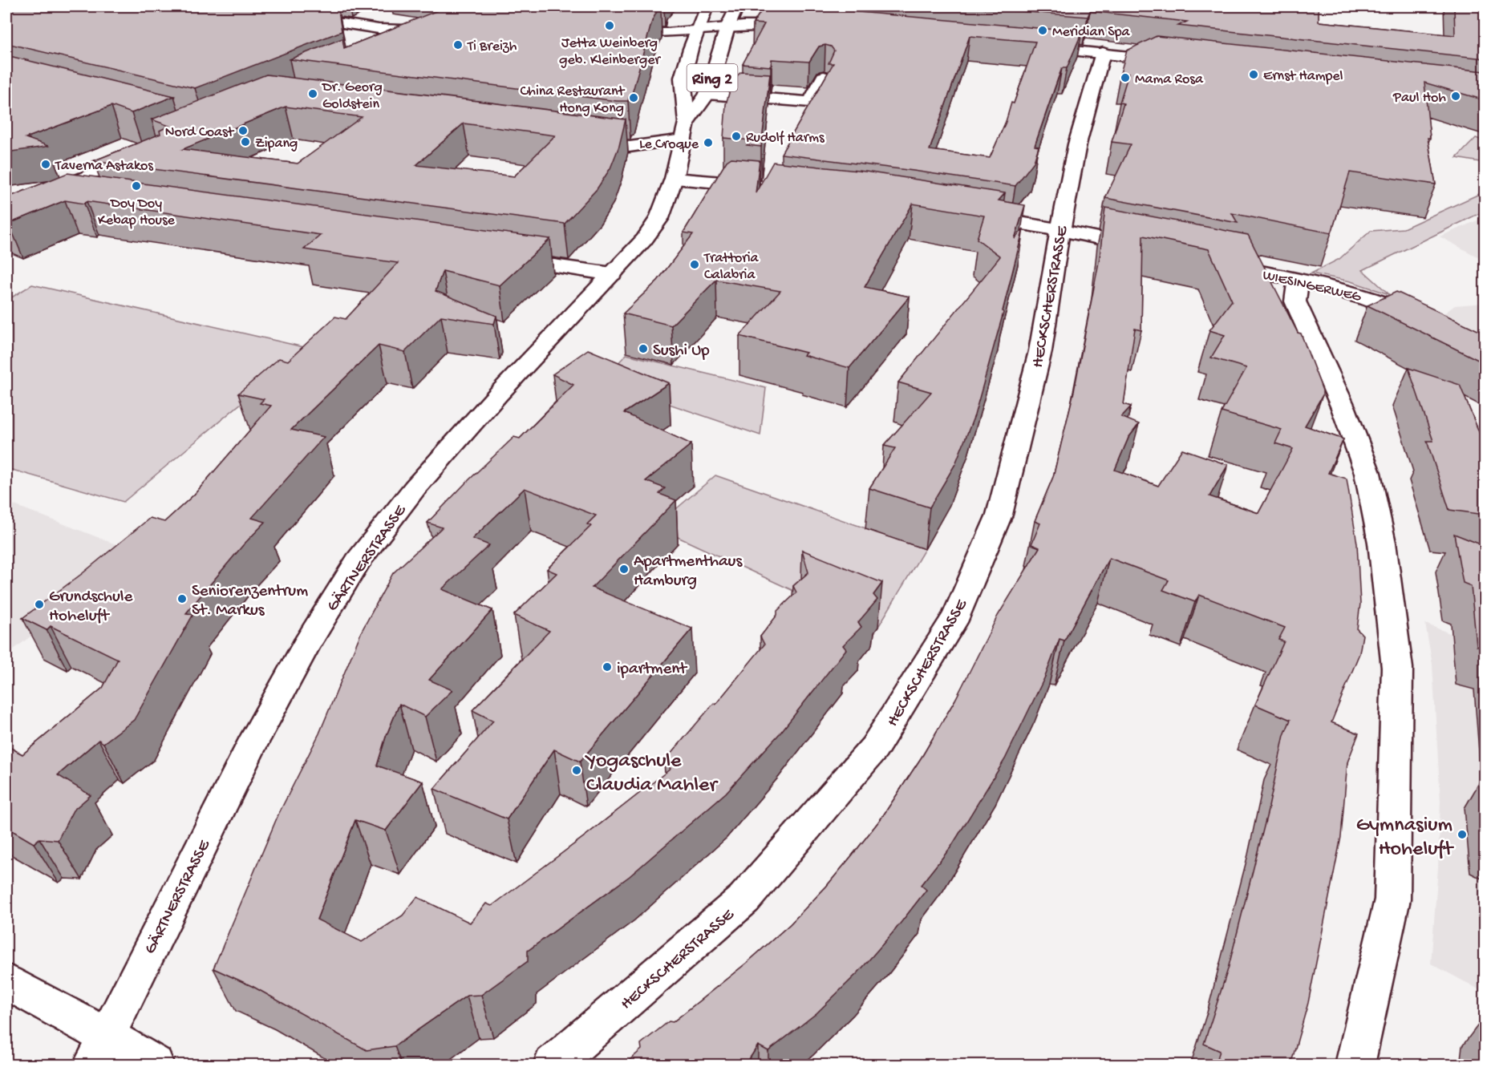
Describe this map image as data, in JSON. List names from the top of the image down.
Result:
{
  "streets": {
    "street": [
      "Ring 2",
      "WIESINGERWEG",
      "HECKSCHERSTRASSE",
      "GÄRTNERSTRASSE"
    ]
  },
  "places": [
    "Jetta Weinberg geb. Kleinberger",
    "Meridian Spa",
    "Ti Breizh",
    "Ernst Hampel",
    "Mama Rosa",
    "Dr. Georg Goldstein",
    "Paul Hoh",
    "China Restaurant Hong Kong",
    "Nord Coast",
    "Rudolf Harms",
    "Zipang",
    "Le Croque",
    "Taverna Astakos",
    "Doy Doy Kebap House",
    "Trattoria Calabria",
    "Sushi Up",
    "Apartmenthaus Hamburg",
    "Seniorenzentrum St. Markus",
    "Grundschule Hoheluft",
    "ipartment",
    "Yogaschule Claudia Mahler",
    "Gymnasium Hoheluft"
  ]
}
